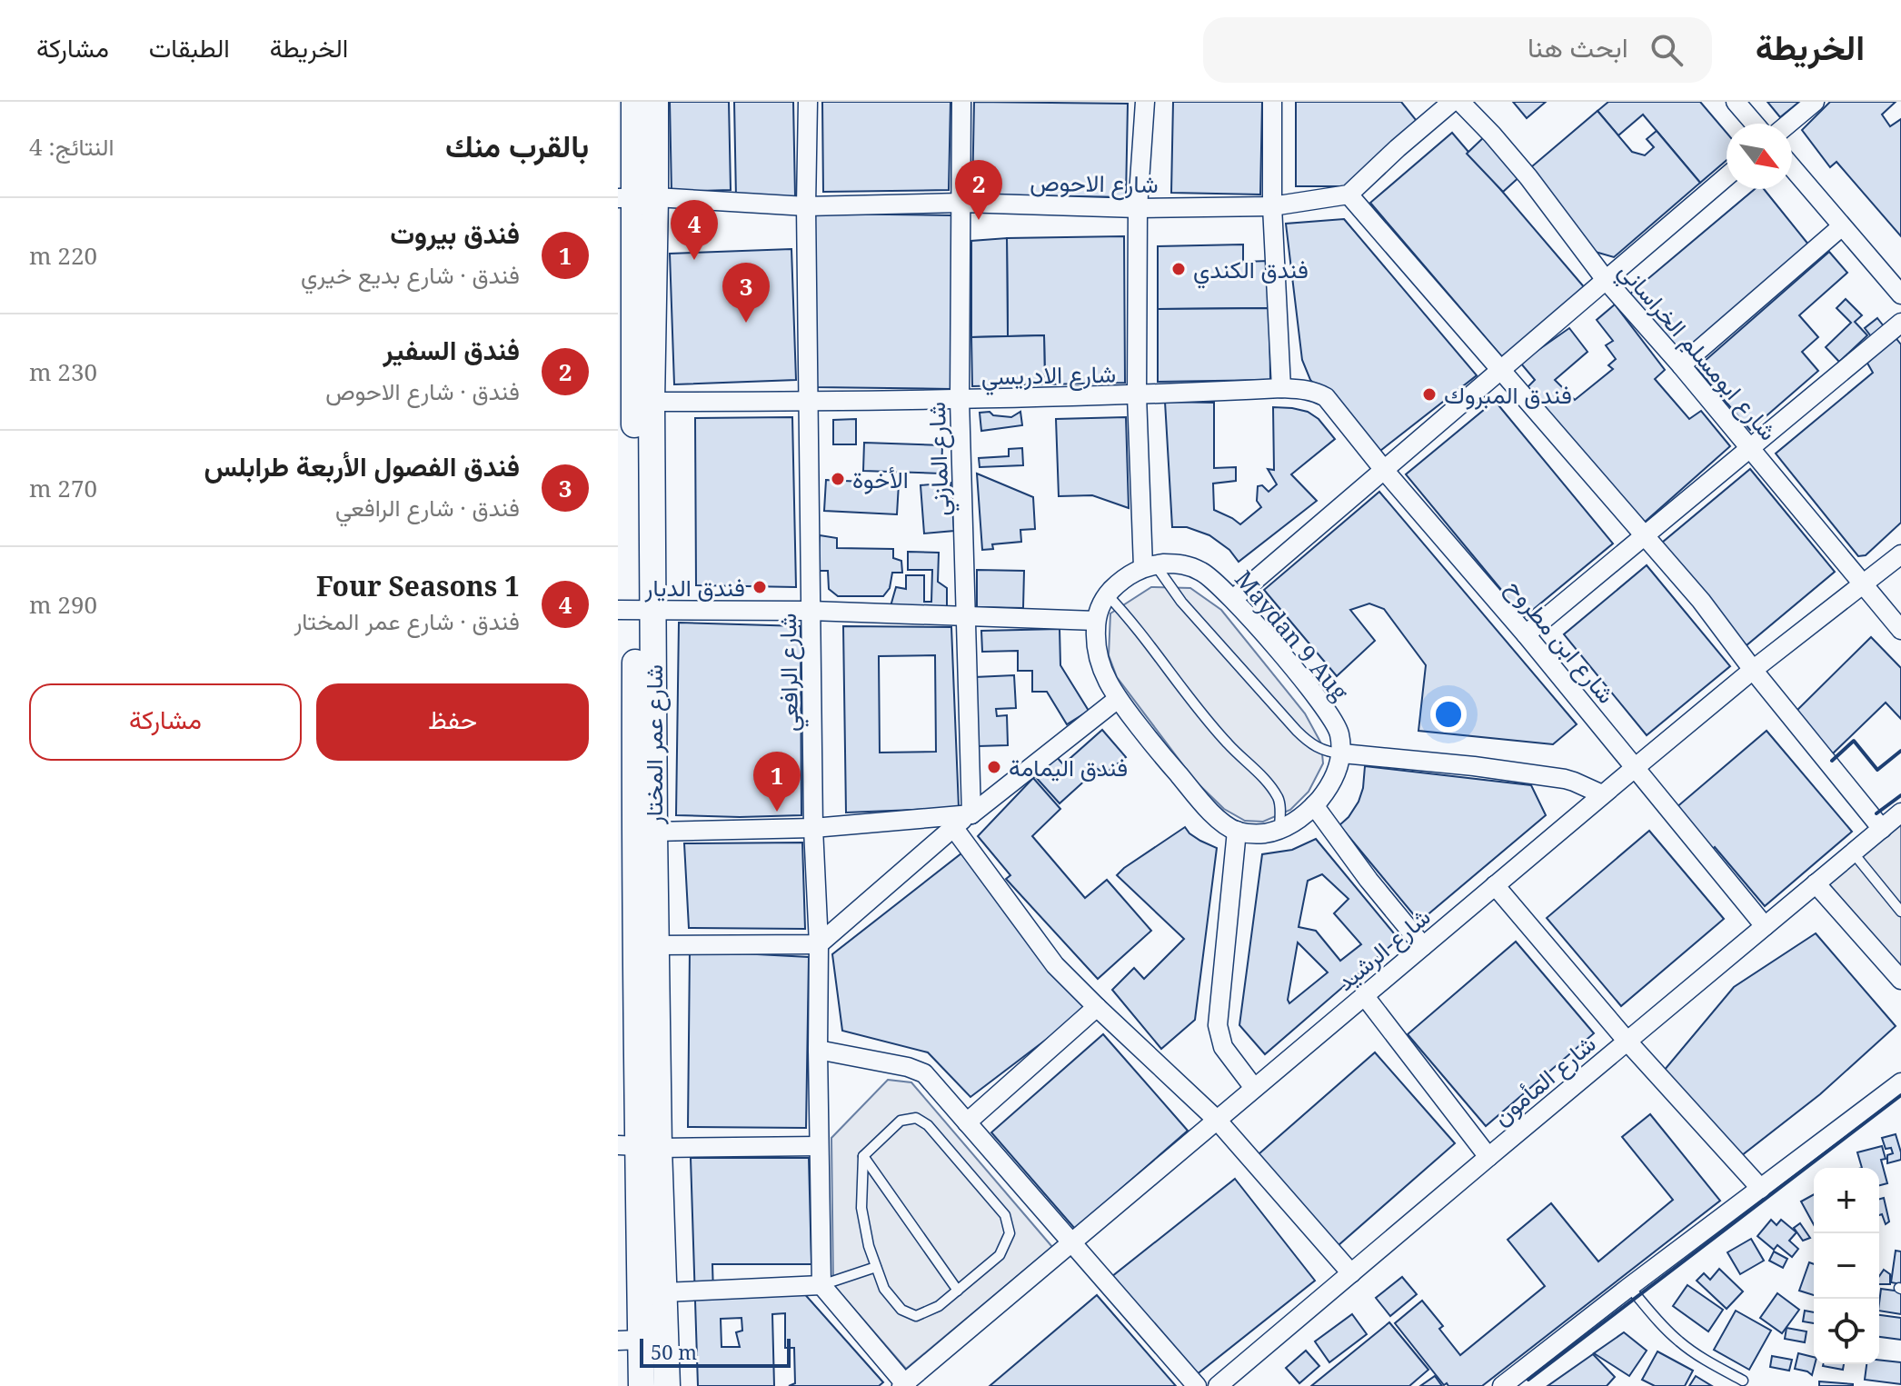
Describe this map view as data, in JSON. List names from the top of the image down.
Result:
{
  "streets": {
    "main road": ["شارع عمر المختار"],
    "street": [
      "شارع الاحوص",
      "شارع ابومسلم الخراساني",
      "شارع الادريسي",
      "شارع المازني",
      "Maydan 9 Aug",
      "شارع ابن مطروح",
      "شارع الرافعي",
      "شارع الرشيد",
      "شارع المأمون"
    ]
  },
  "crossings": [
    ["شارع الاحوص", "شارع المازني"],
    ["شارع الاحوص", "شارع الرافعي"],
    ["شارع الاحوص", "شارع عمر المختار"],
    ["شارع ابومسلم الخراساني", "شارع الرشيد"],
    ["شارع الادريسي", "شارع المازني"],
    ["شارع الادريسي", "شارع ابن مطروح"],
    ["شارع الادريسي", "شارع الرافعي"],
    ["شارع الادريسي", "شارع عمر المختار"],
    ["شارع ابن مطروح", "شارع الرشيد"],
    ["شارع ابن مطروح", "شارع المأمون"]
  ],
  "places": [
    "فندق الكندي",
    "فندق المبروك",
    "الأخوة",
    "فندق الديار",
    "فندق اليمامة"
  ],
  "scale_bar": "50 m",
  "north": "bottom right",
  "page": {
    "header": "الخريطة",
    "search": "ابحث هنا",
    "nav": ["الخريطة", "الطبقات", "مشاركة"],
    "heading": ["بالقرب منك", "النتائج: 4"],
    "pins": [
      "2",
      "4",
      "3",
      "1"
    ],
    "list": [
      {
        "mark": "1",
        "name": "فندق بيروت",
        "note": "فندق · شارع بديع خيري",
        "value": "220 m"
      },
      {
        "mark": "2",
        "name": "فندق السفير",
        "note": "فندق · شارع الاحوص",
        "value": "230 m"
      },
      {
        "mark": "3",
        "name": "فندق الفصول الأربعة طرابلس",
        "note": "فندق · شارع الرافعي",
        "value": "270 m"
      },
      {
        "mark": "4",
        "name": "Four Seasons 1",
        "note": "فندق · شارع عمر المختار",
        "value": "290 m"
      }
    ],
    "buttons": ["حفظ", "مشاركة"],
    "map_buttons": ["+", "−"],
    "scale": "50 m"
  }
}
